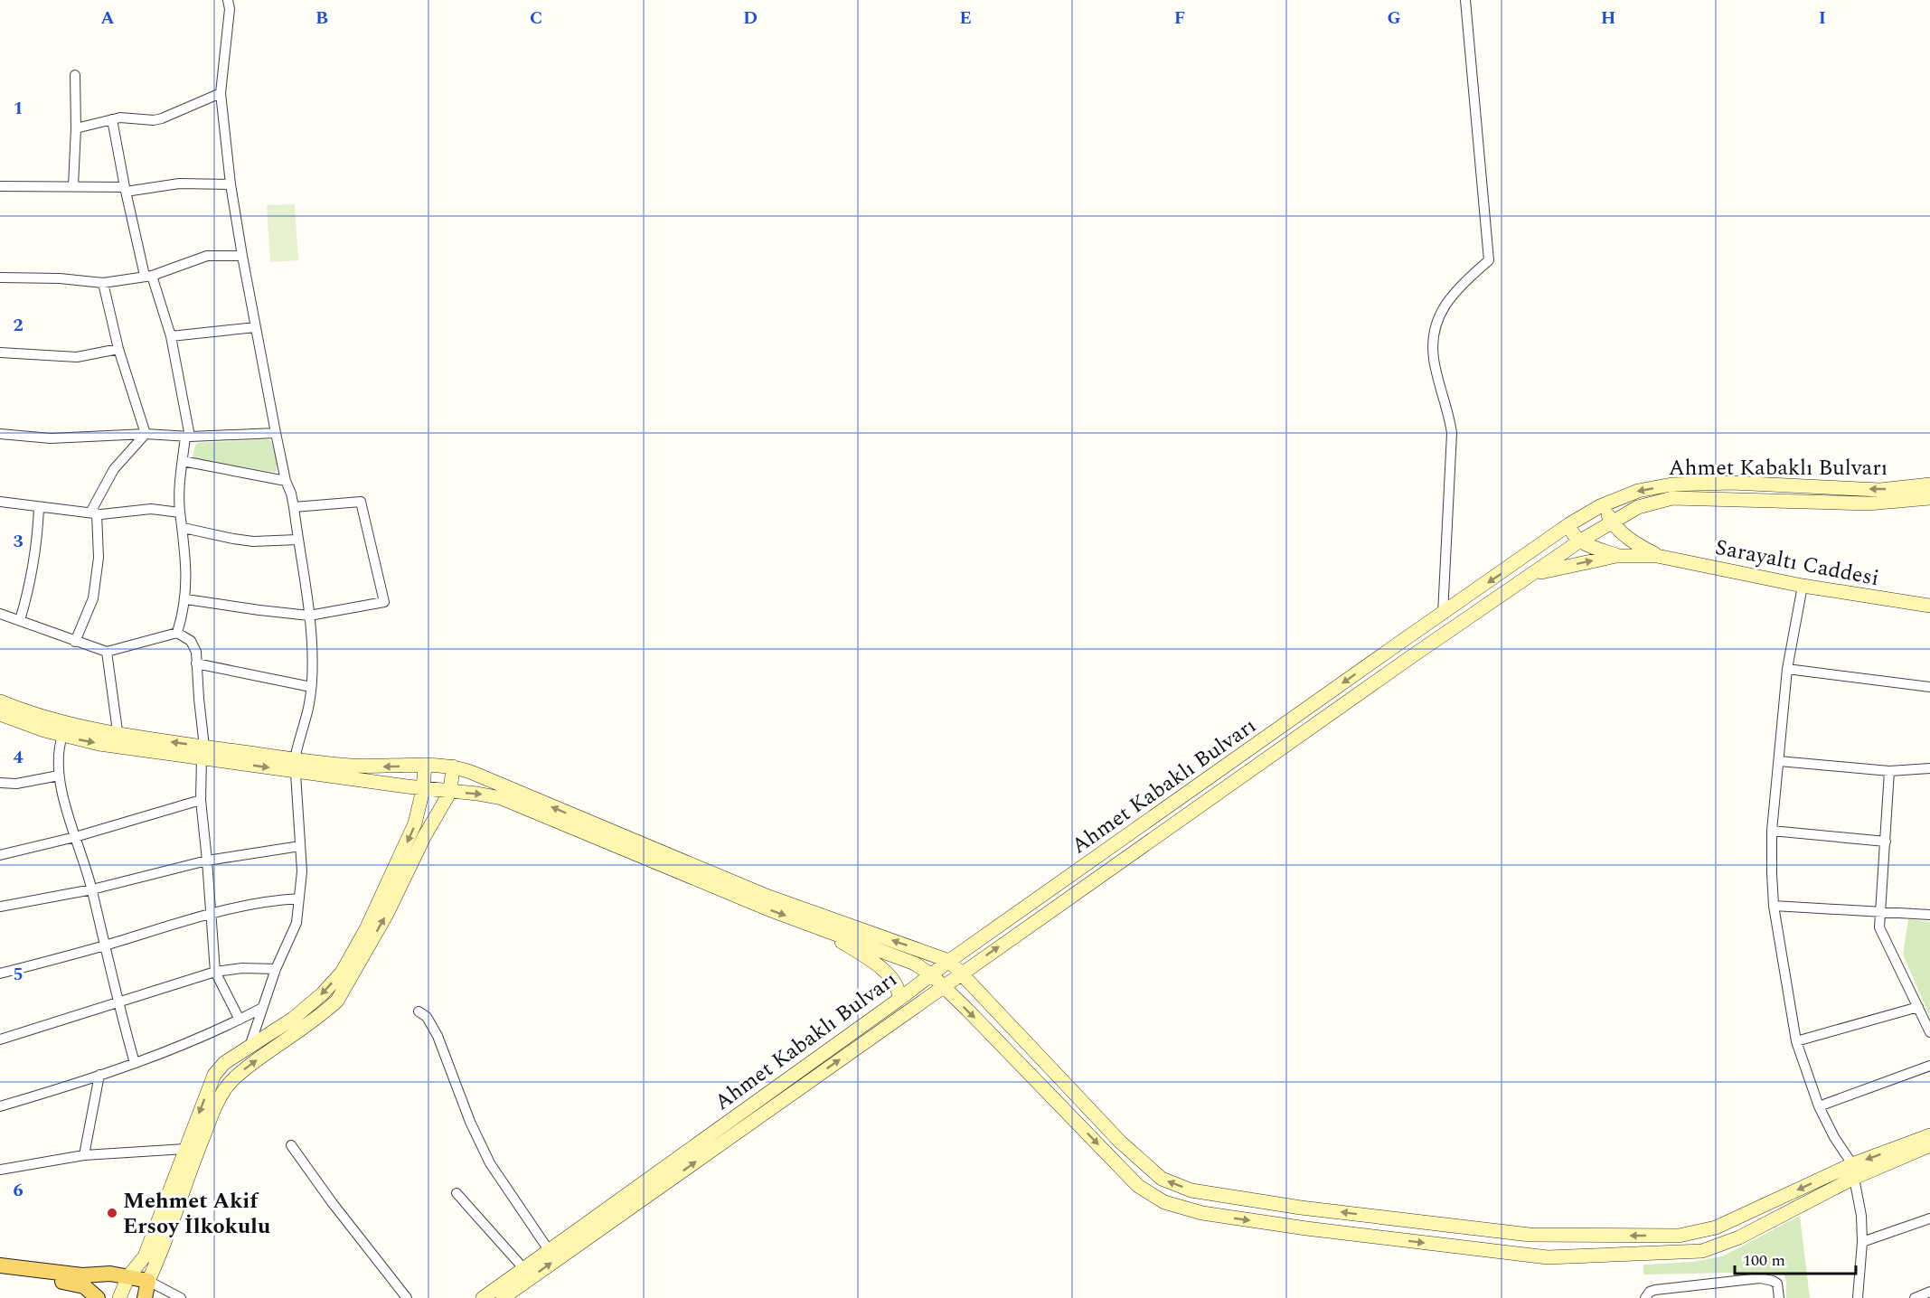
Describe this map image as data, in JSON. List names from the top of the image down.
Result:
{
  "streets": {
    "street": ["Ahmet Kabaklı Bulvarı", "Sarayaltı Caddesi"]
  },
  "places": ["Mehmet Akif Ersoy İlkokulu"],
  "scale_bar": "100 m",
  "grid": {
    "columns": [
      "A",
      "B",
      "C",
      "D",
      "E",
      "F",
      "G",
      "H",
      "I"
    ],
    "rows": [
      "1",
      "2",
      "3",
      "4",
      "5",
      "6"
    ]
  }
}
